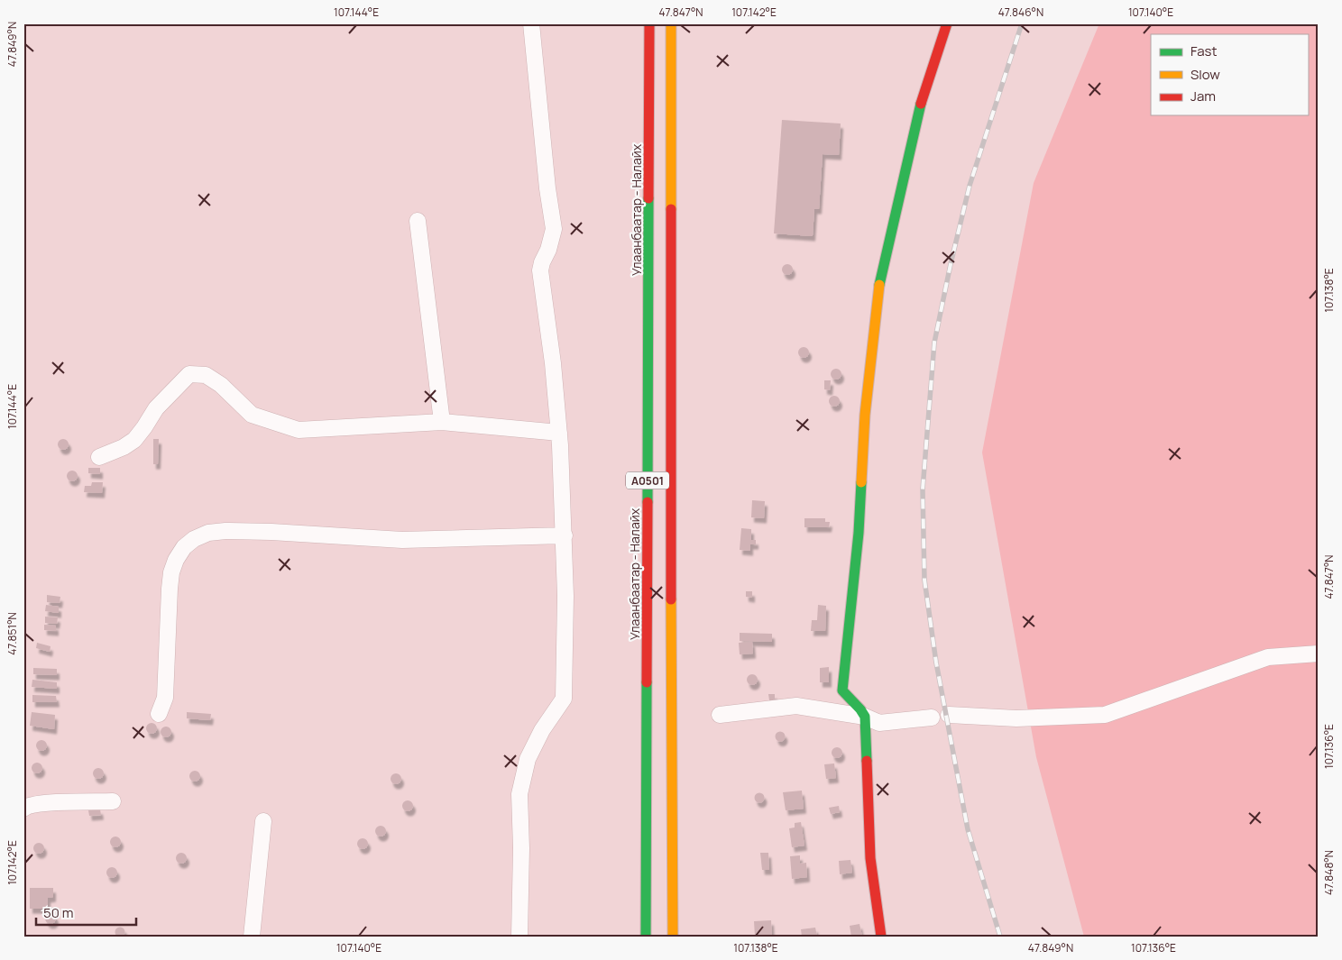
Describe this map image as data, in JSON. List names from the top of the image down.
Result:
{
  "streets": {
    "main road": ["Улаанбаатар - Налайх", "A0501"]
  },
  "legend": ["Fast", "Slow", "Jam"],
  "scale_bar": "50 m",
  "coordinates": [
    "107.144°E",
    "47.847°N",
    "107.142°E",
    "47.846°N",
    "107.140°E",
    "47.849°N",
    "107.138°E",
    "47.851°N",
    "107.136°E",
    "47.848°N"
  ]
}
